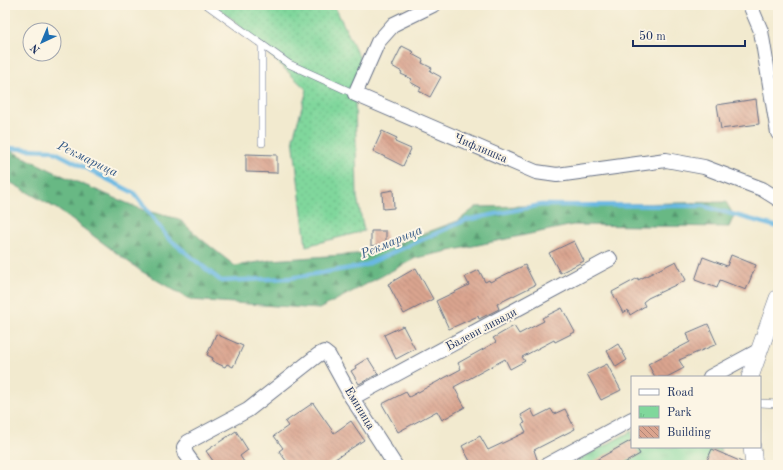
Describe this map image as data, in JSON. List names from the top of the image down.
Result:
{
  "streets": {
    "street": ["Чифлишка", "Балеви ливади", "Еминица"]
  },
  "crossings": [
    ["Балеви ливади", "Еминица"]
  ],
  "water": ["Рекмарица"],
  "legend": ["Road", "Park", "Building"],
  "scale_bar": "50 m",
  "north": "bottom left"
}
